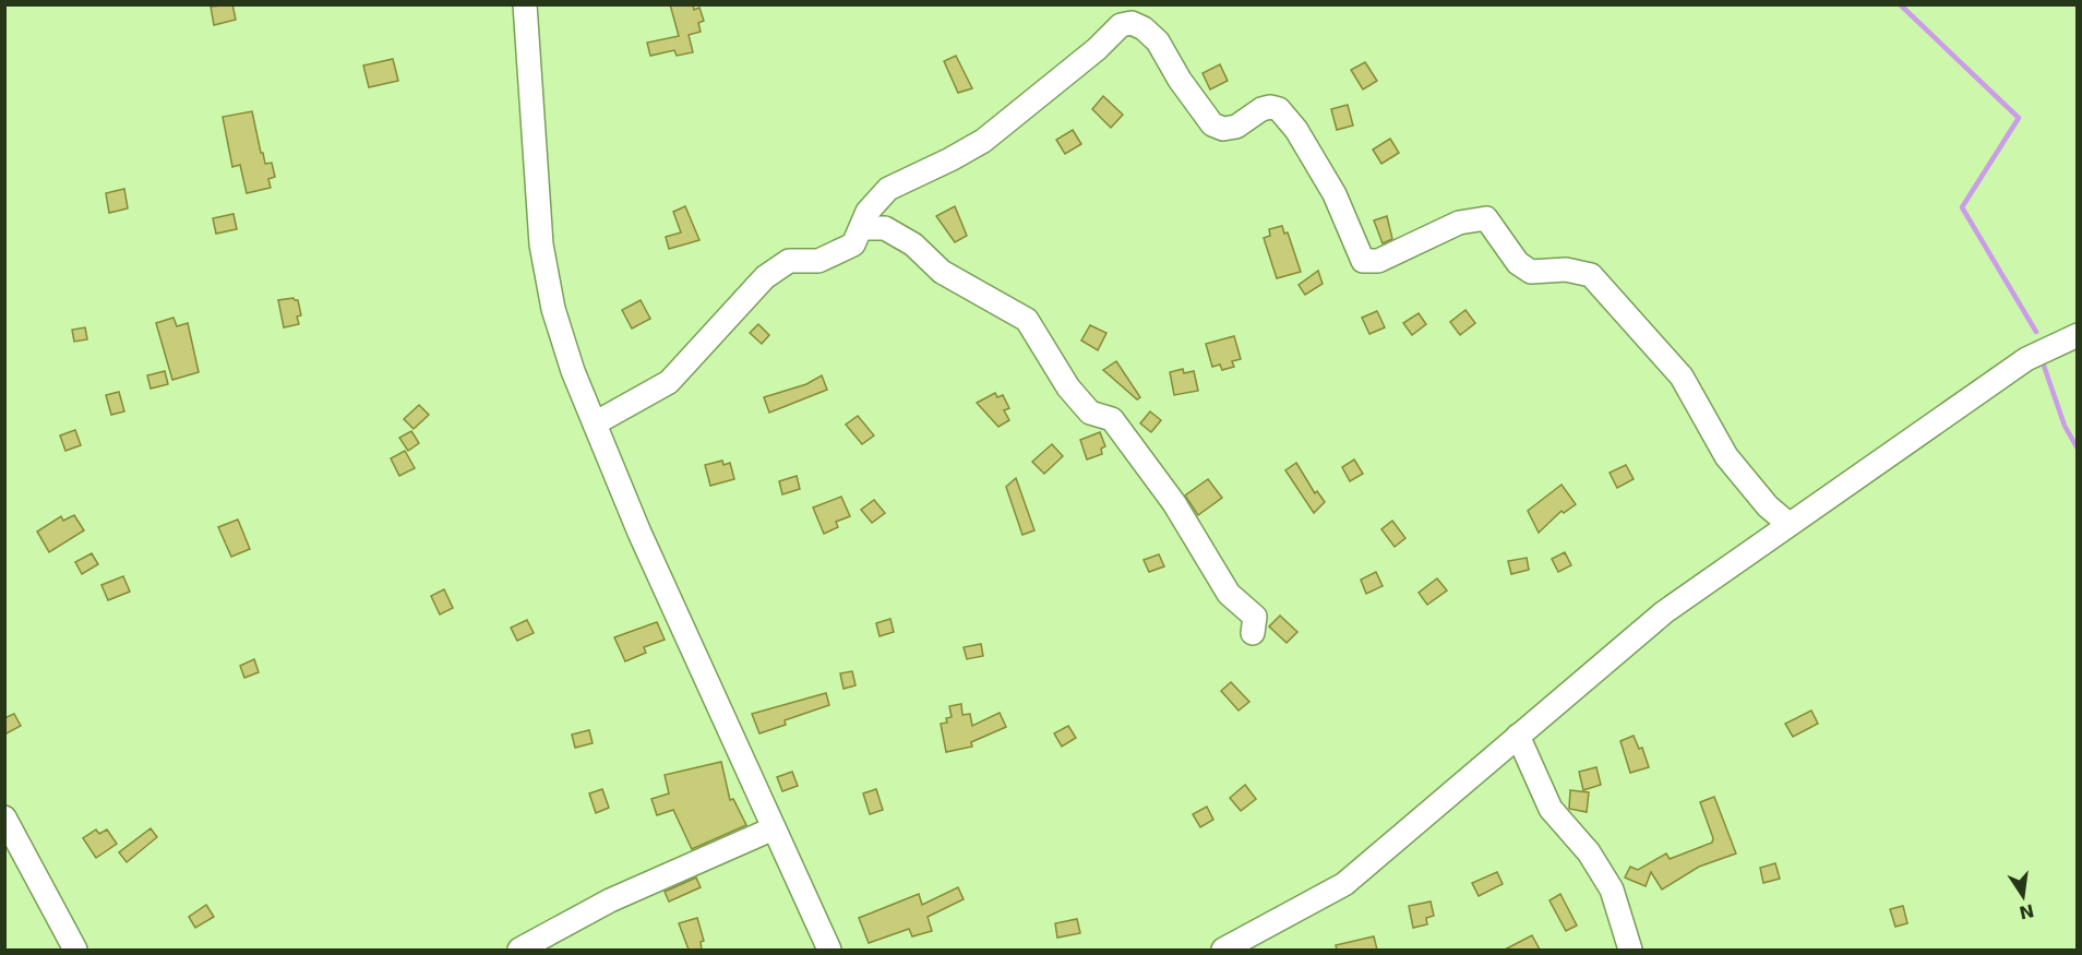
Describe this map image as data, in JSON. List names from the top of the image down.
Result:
{
  "north": "bottom"
}
